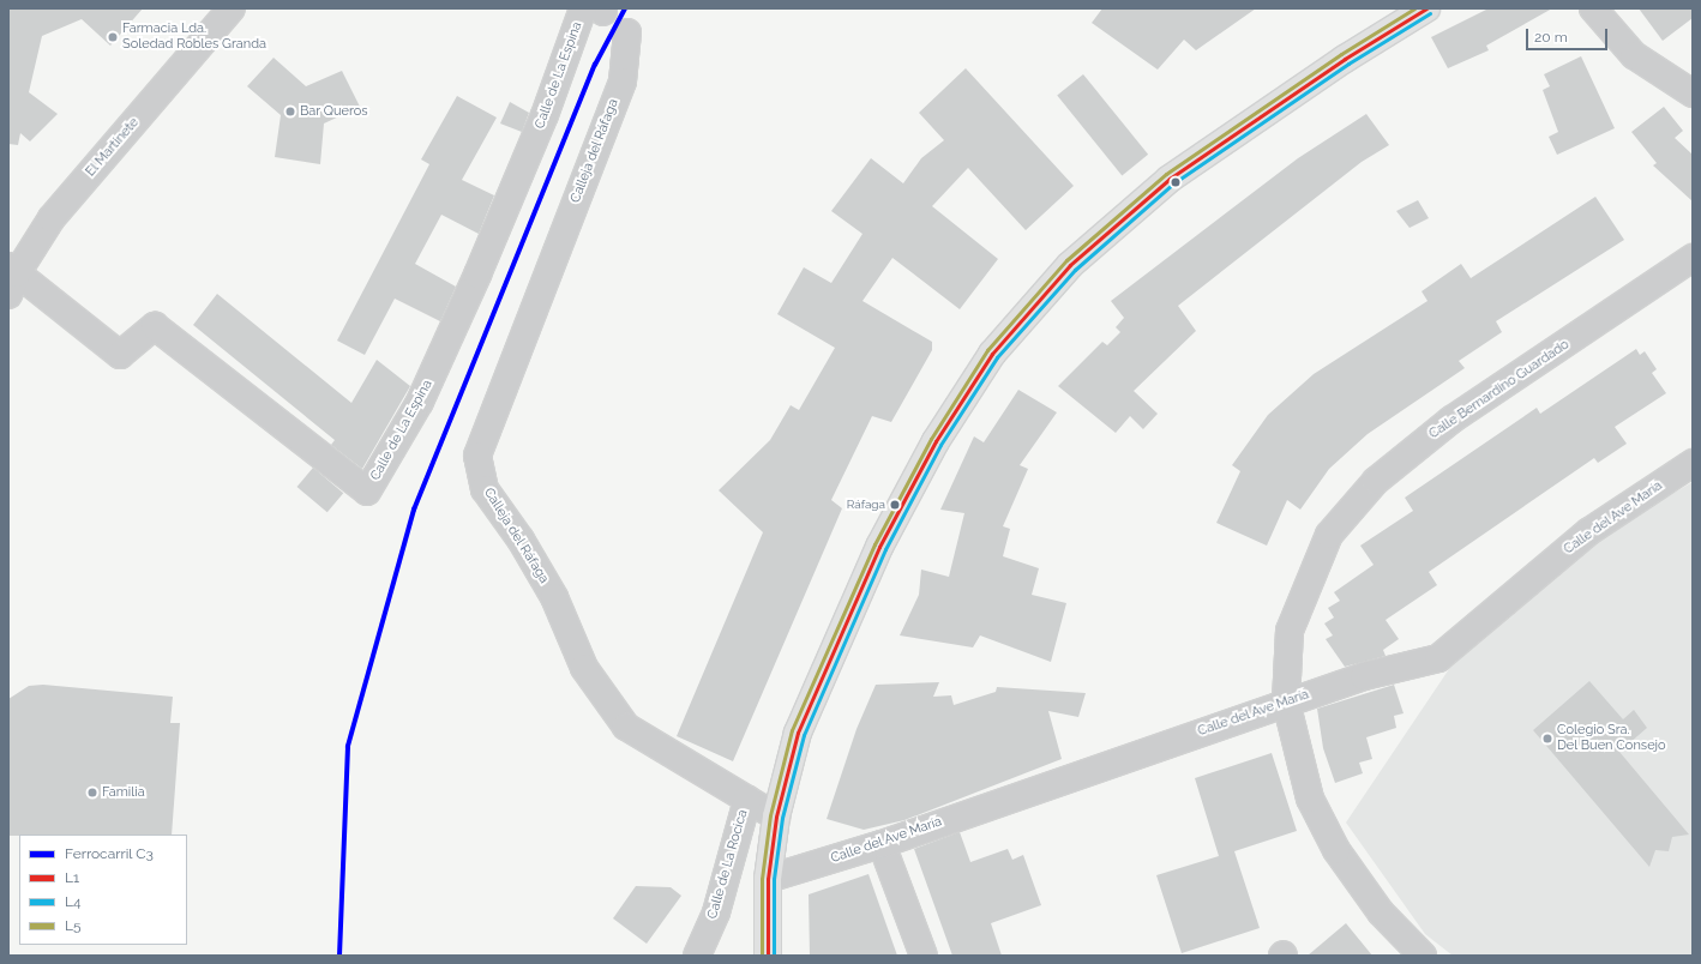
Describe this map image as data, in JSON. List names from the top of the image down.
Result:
{
  "streets": {
    "street": [
      "Calle de La Espina",
      "El Martinete",
      "Calleja del Ráfaga",
      "Calle Bernardino Guardado",
      "Calle del Ave María",
      "Calle de La Rocica"
    ]
  },
  "crossings": [
    ["Calle de La Espina", "El Martinete"],
    ["Calleja del Ráfaga", "Calle de La Rocica"],
    ["Calle Bernardino Guardado", "Calle del Ave María"]
  ],
  "places": [
    "Farmacia Lda. Soledad Robles Granda",
    "Bar Queros",
    "Ráfaga",
    "Colegio Sra. Del Buen Consejo",
    "Familia"
  ],
  "lines": [
    "rail line C3",
    "transit line L1",
    "transit line L5",
    "transit line L4"
  ],
  "legend": [
    "Ferrocarril C3",
    "L1",
    "L4",
    "L5"
  ],
  "scale_bar": "20 m"
}
